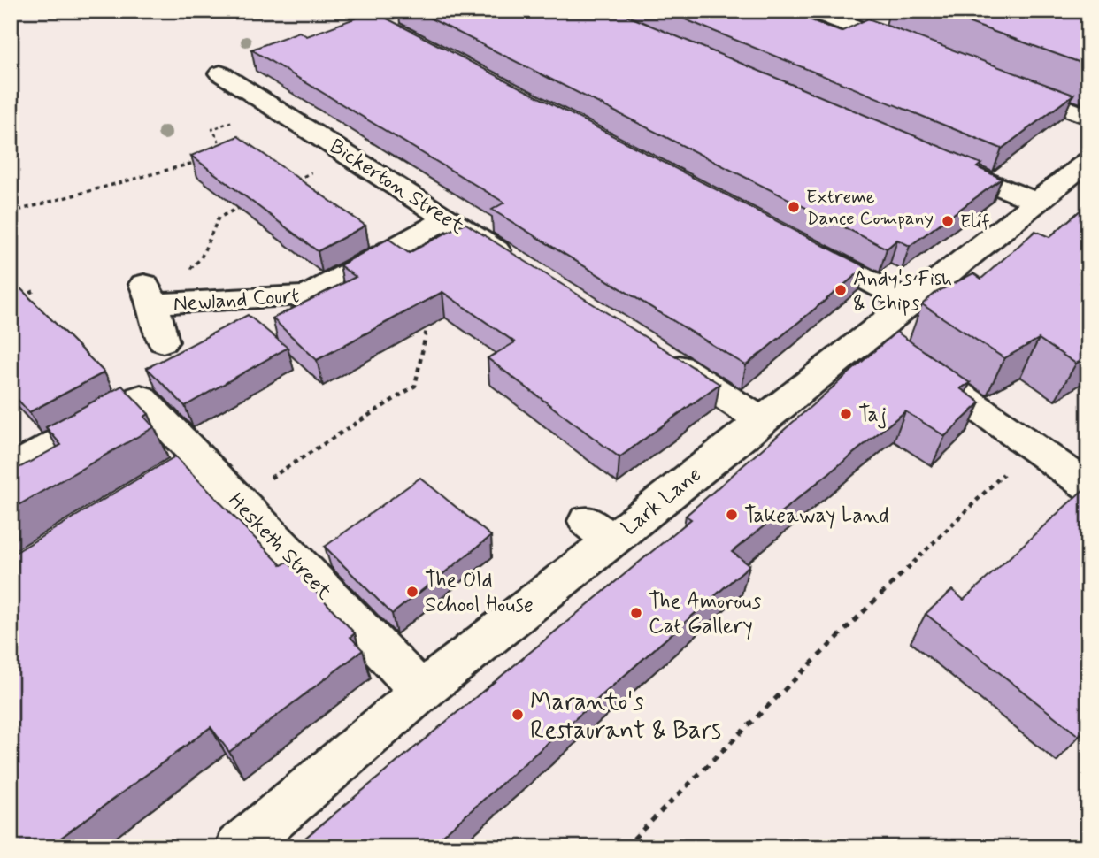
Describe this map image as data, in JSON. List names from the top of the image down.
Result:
{
  "streets": {
    "street": [
      "Bickerton Street",
      "Newland Court",
      "Lark Lane",
      "Hesketh Street"
    ]
  },
  "crossings": [
    ["Bickerton Street", "Newland Court"],
    ["Lark Lane", "Hesketh Street"]
  ],
  "places": [
    "Extreme Dance Company",
    "Elif",
    "Andy's Fish & Chips",
    "Taj",
    "Takeaway Land",
    "The Old School House",
    "The Amorous Cat Gallery",
    "Maranto's Restaurant & Bars"
  ]
}
